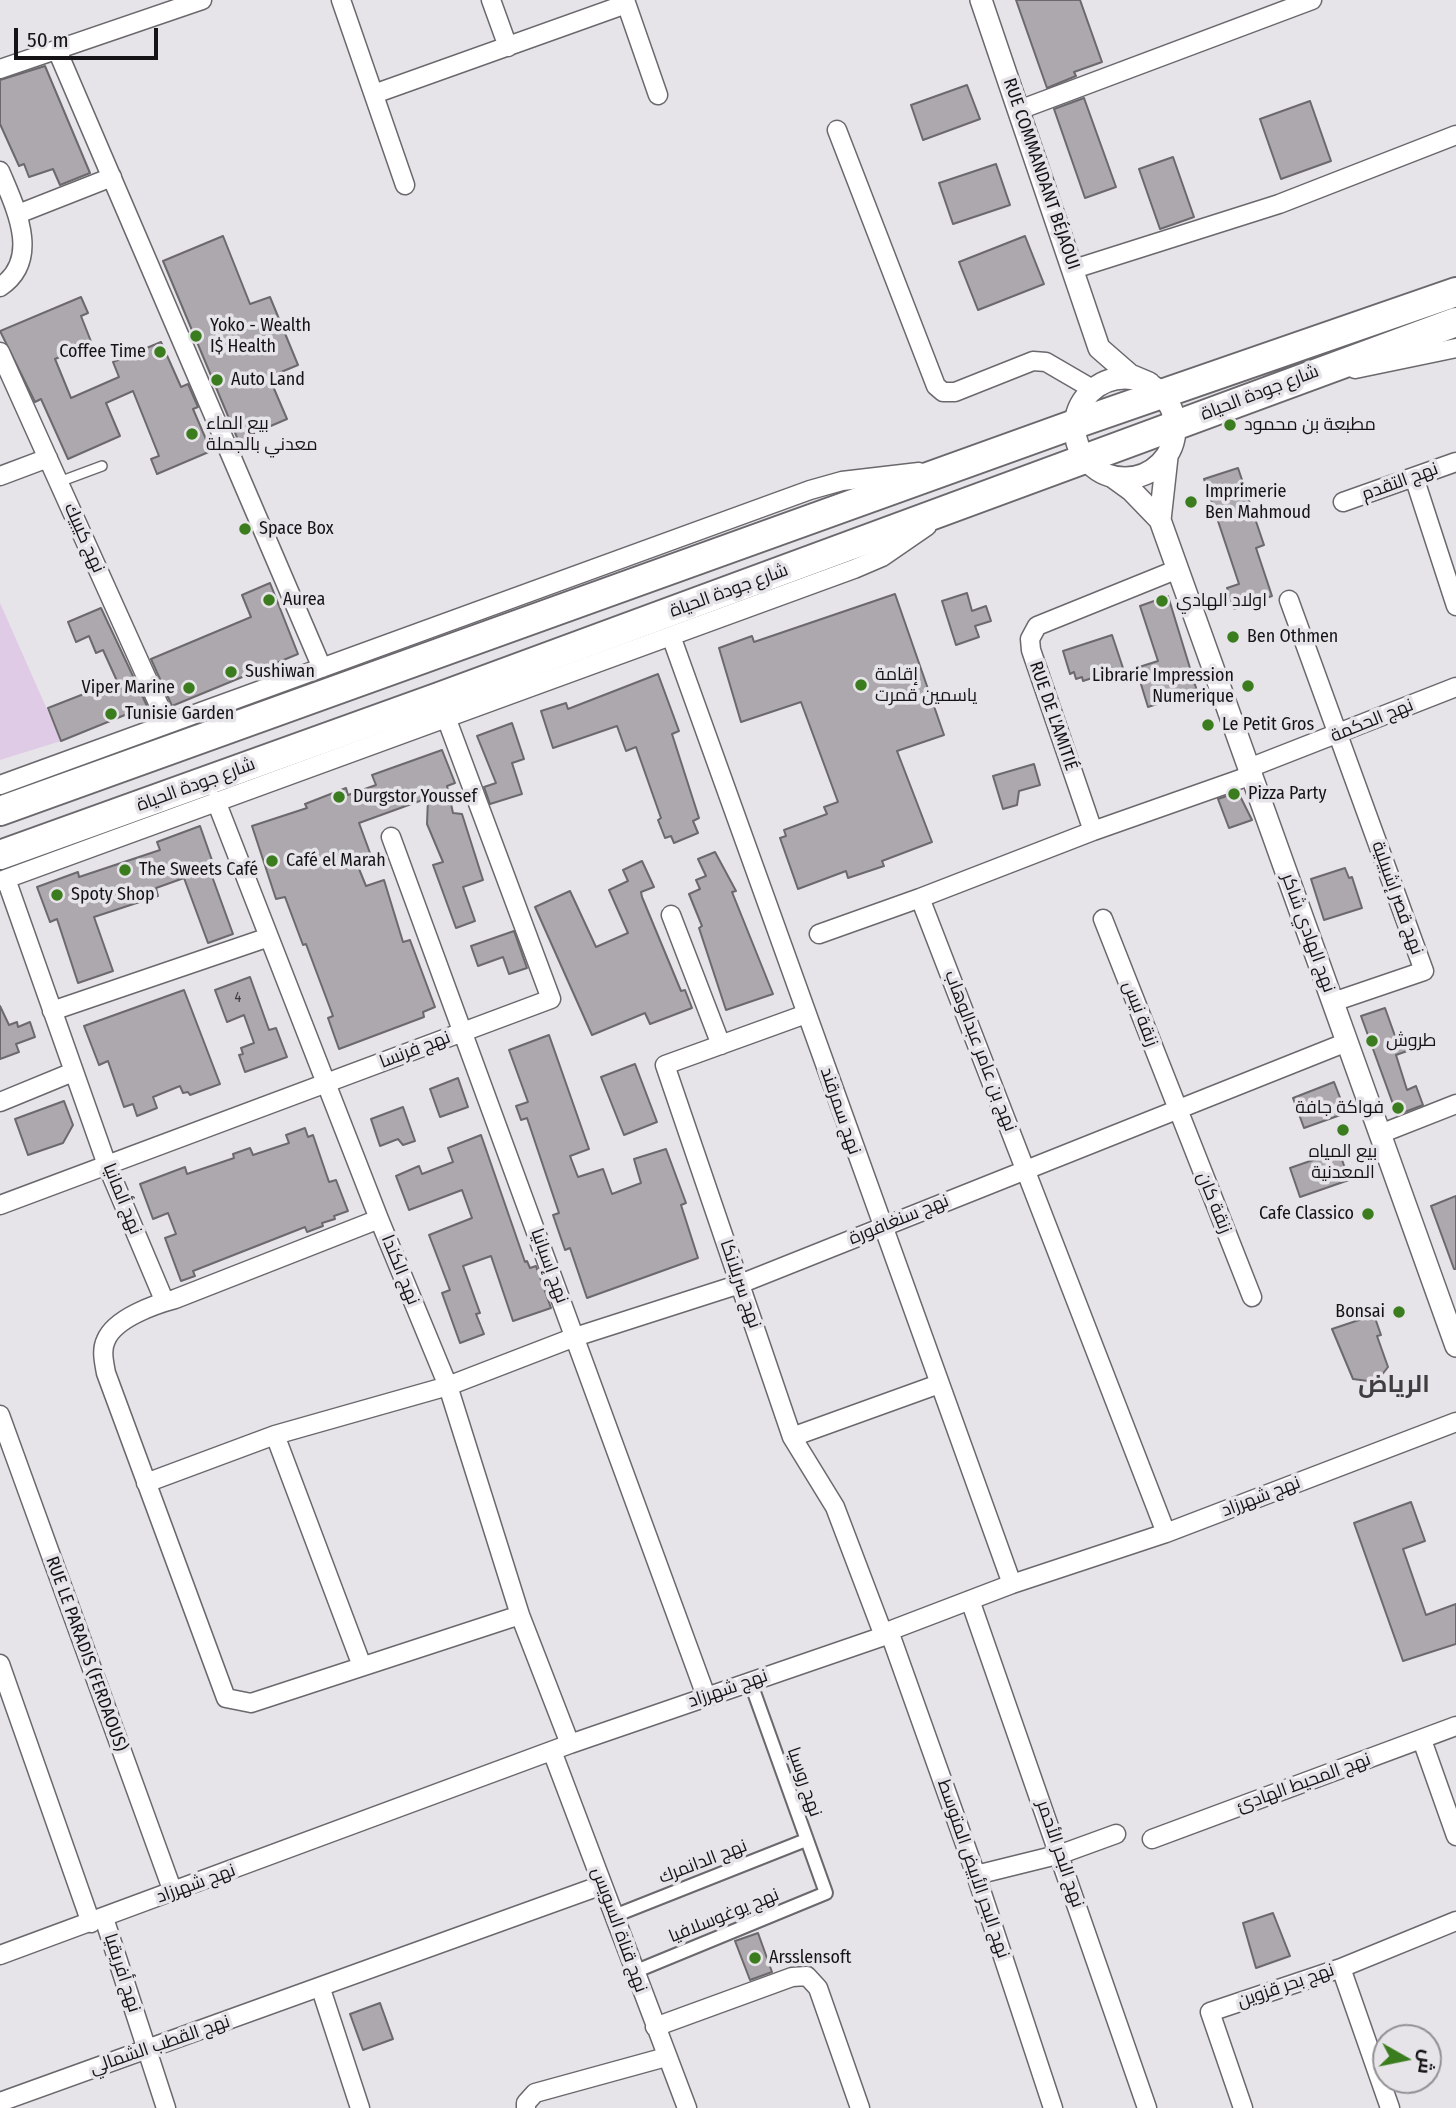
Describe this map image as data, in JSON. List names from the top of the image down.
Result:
{
  "streets": {
    "highway": ["شارع جودة الحياة"],
    "street": [
      "RUE COMMANDANT BÉJAOUI",
      "نهج التقدم",
      "نهج كيبيك",
      "RUE DE L'AMITIÉ",
      "نهج الحكمة",
      "نهج قصر إشبيلية",
      "نهج الهادي شاكر",
      "زنقة نيس",
      "نهج فرنسا",
      "نهج بن عامر عبدالوهاب",
      "نهج سمرقند",
      "نهج ألمانيا",
      "زنقة كان",
      "نهج سنغافورة",
      "نهج إسبانيا",
      "نهج الكندا",
      "نهج سريلانكا",
      "نهج شهرزاد",
      "RUE LE PARADIS (FERDAOUS)",
      "نهج روسيا",
      "نهج المحيط الهادئ",
      "نهج البحر الأحمر",
      "نهج الدانمرك",
      "نهج البحر الأبيض المتوسط",
      "نهج يوغوسلافيا",
      "نهج قناة السويس",
      "نهج أفريقيا",
      "نهج بحر قزوين",
      "نهج القطب الشمالي"
    ]
  },
  "crossings": [
    ["شارع جودة الحياة", "نهج ألمانيا"],
    ["RUE DE L'AMITIÉ", "نهج الهادي شاكر"],
    ["نهج الحكمة", "نهج قصر إشبيلية"],
    ["نهج الحكمة", "نهج الهادي شاكر"],
    ["نهج قصر إشبيلية", "نهج الهادي شاكر"],
    ["نهج الهادي شاكر", "نهج سنغافورة"],
    ["زنقة نيس", "زنقة كان"],
    ["زنقة نيس", "نهج سنغافورة"],
    ["نهج فرنسا", "نهج ألمانيا"],
    ["نهج فرنسا", "نهج إسبانيا"],
    ["نهج فرنسا", "نهج الكندا"],
    ["نهج بن عامر عبدالوهاب", "نهج سنغافورة"],
    ["نهج بن عامر عبدالوهاب", "نهج شهرزاد"],
    ["نهج سمرقند", "نهج سنغافورة"],
    ["نهج سمرقند", "نهج سريلانكا"],
    ["نهج سمرقند", "نهج شهرزاد"],
    ["زنقة كان", "نهج سنغافورة"],
    ["نهج سنغافورة", "نهج إسبانيا"],
    ["نهج سنغافورة", "نهج الكندا"],
    ["نهج سنغافورة", "نهج سريلانكا"],
    ["نهج إسبانيا", "نهج شهرزاد"],
    ["نهج الكندا", "نهج شهرزاد"],
    ["نهج سريلانكا", "نهج شهرزاد"],
    ["نهج سريلانكا", "نهج البحر الأبيض المتوسط"],
    ["نهج شهرزاد", "RUE LE PARADIS (FERDAOUS)"],
    ["نهج شهرزاد", "نهج روسيا"],
    ["نهج شهرزاد", "نهج البحر الأحمر"],
    ["نهج شهرزاد", "نهج البحر الأبيض المتوسط"],
    ["نهج شهرزاد", "نهج قناة السويس"],
    ["نهج شهرزاد", "نهج أفريقيا"],
    ["نهج روسيا", "نهج الدانمرك"],
    ["نهج روسيا", "نهج يوغوسلافيا"],
    ["نهج الدانمرك", "نهج قناة السويس"],
    ["نهج يوغوسلافيا", "نهج قناة السويس"],
    ["نهج قناة السويس", "نهج القطب الشمالي"],
    ["نهج أفريقيا", "نهج القطب الشمالي"]
  ],
  "districts": ["الرياض"],
  "places": [
    "Yoko - Wealth I$ Health",
    "Coffee Time",
    "Auto Land",
    "مطبعة بن محمود",
    "بيع الماء معدني بالجملة",
    "Imprimerie Ben Mahmoud",
    "Space Box",
    "Aurea",
    "اولاد الهادي",
    "Ben Othmen",
    "Sushiwan",
    "إقامة ياسمين قمرت",
    "Librarie Impression Numerique",
    "Viper Marine",
    "Tunisie Garden",
    "Le Petit Gros",
    "Pizza Party",
    "Durgstor Youssef",
    "Café el Marah",
    "The Sweets Café",
    "Spoty Shop",
    "طروش",
    "فواكة جافة",
    "بيع المياه المعدنية",
    "Cafe Classico",
    "Bonsai",
    "Arsslensoft"
  ],
  "house_numbers": ["4"],
  "scale_bar": "50 m",
  "north": "right"
}
